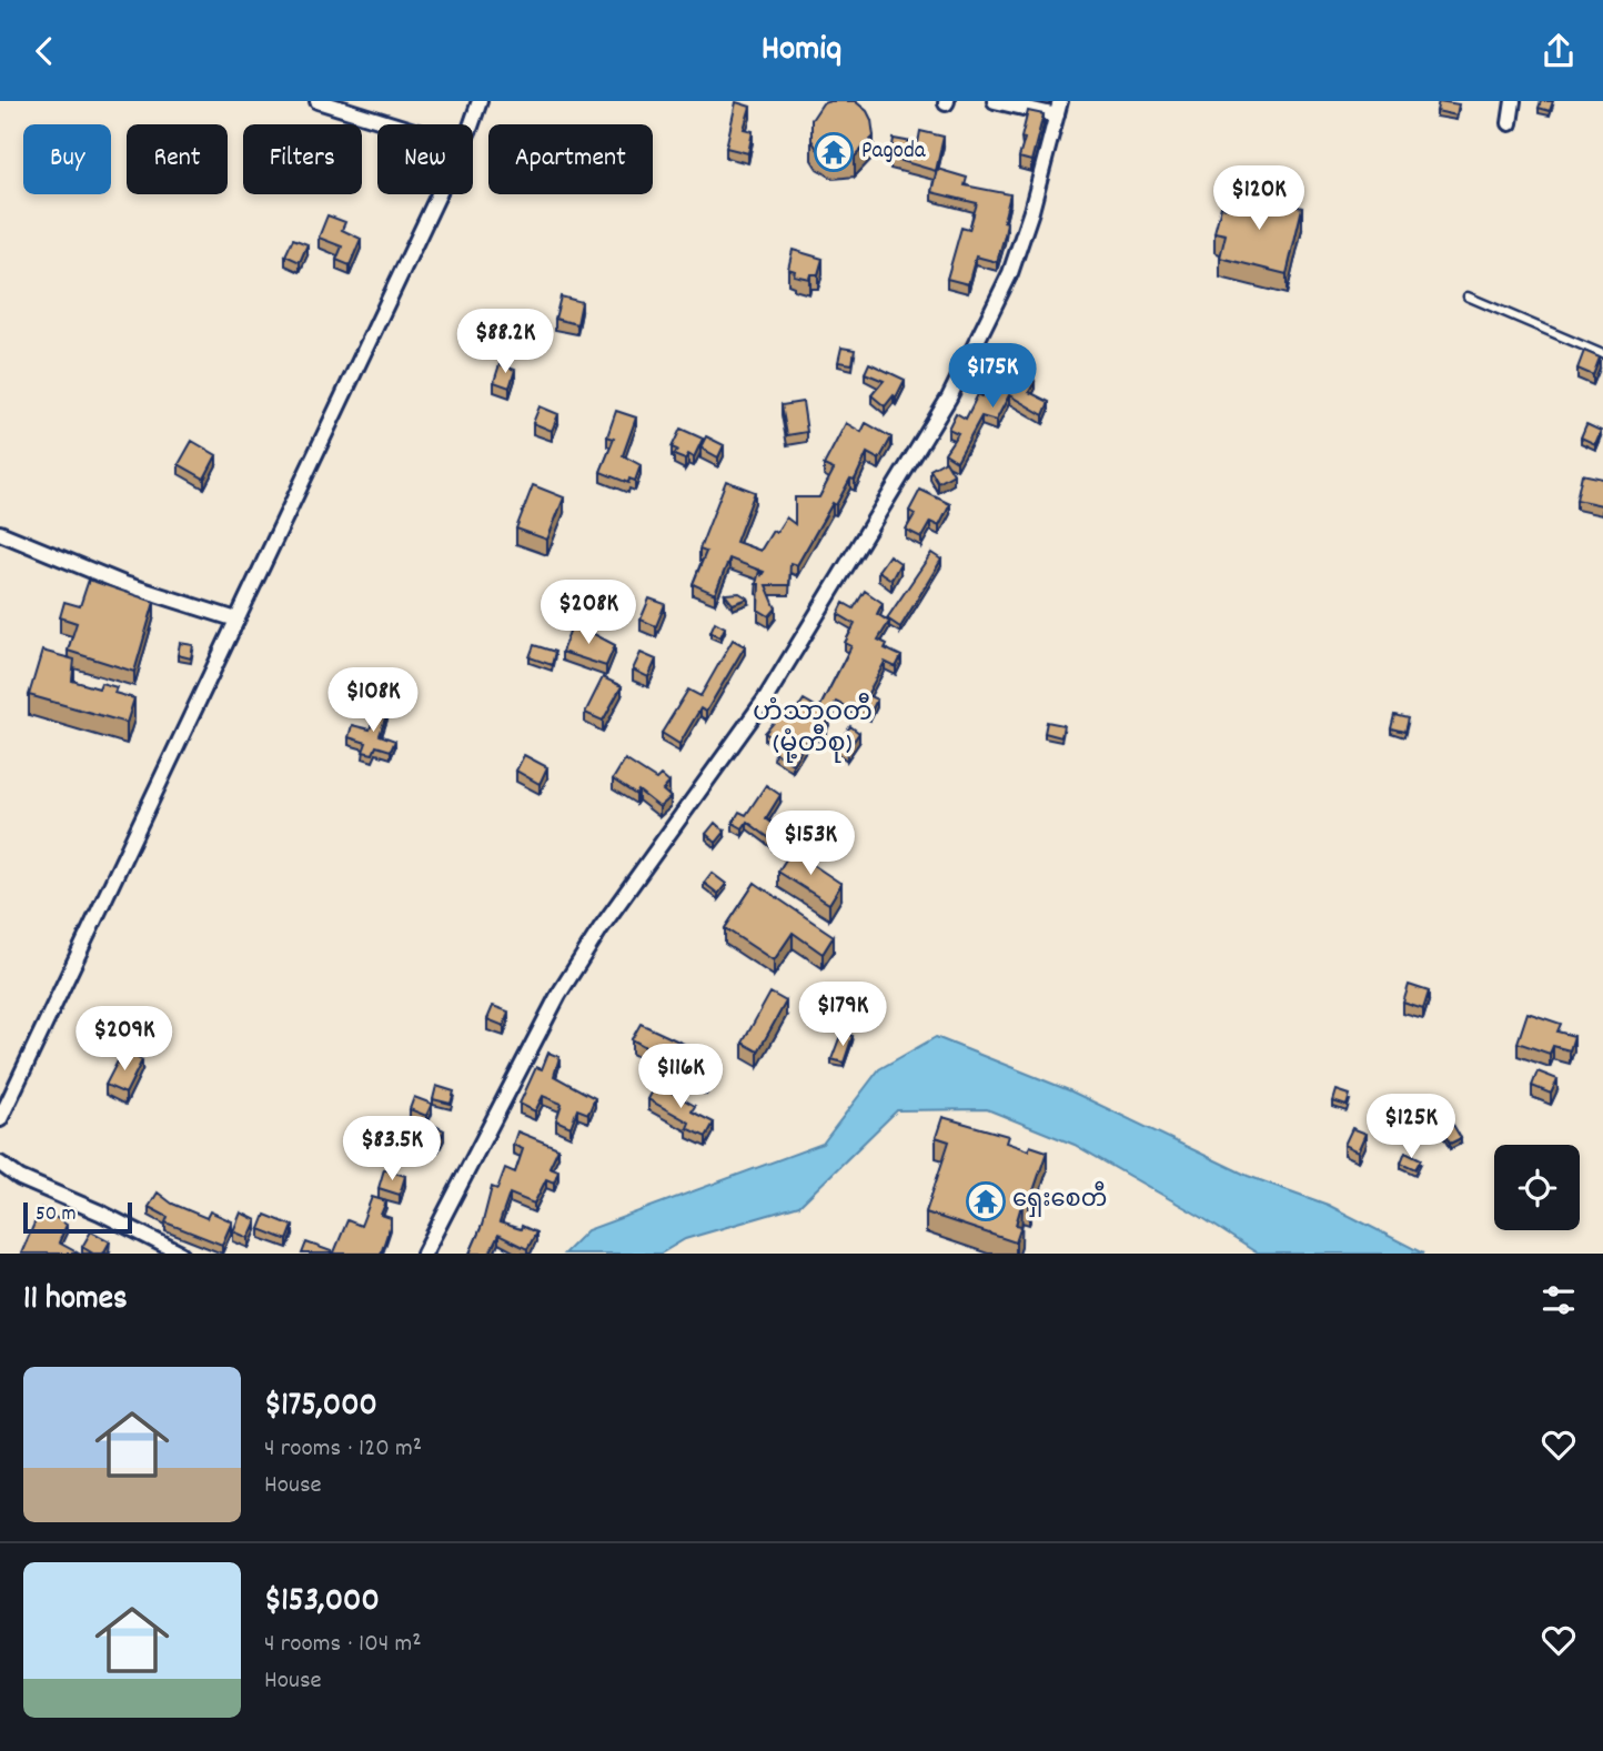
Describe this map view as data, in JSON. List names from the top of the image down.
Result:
{
  "districts": ["ဟံသာဝတီ (မုံ့တီစု)"],
  "places": {
    "temple": ["Pagoda", "ရှေးစေတီ"]
  },
  "scale_bar": "50 m",
  "page": {
    "header": "Homiq",
    "chip": [
      "Buy",
      "Rent",
      "Filters",
      "New",
      "Apartment"
    ],
    "price": [
      "$120K",
      "$88.2K",
      "$175K",
      "$208K",
      "$108K",
      "$153K",
      "$179K",
      "$209K",
      "$116K",
      "$125K",
      "$83.5K"
    ],
    "scale": "50 m",
    "heading": "11 homes",
    "list": [
      {
        "name": "$175,000",
        "note": "4 rooms · 120 m² · House"
      },
      {
        "name": "$153,000",
        "note": "4 rooms · 104 m² · House"
      }
    ]
  }
}
